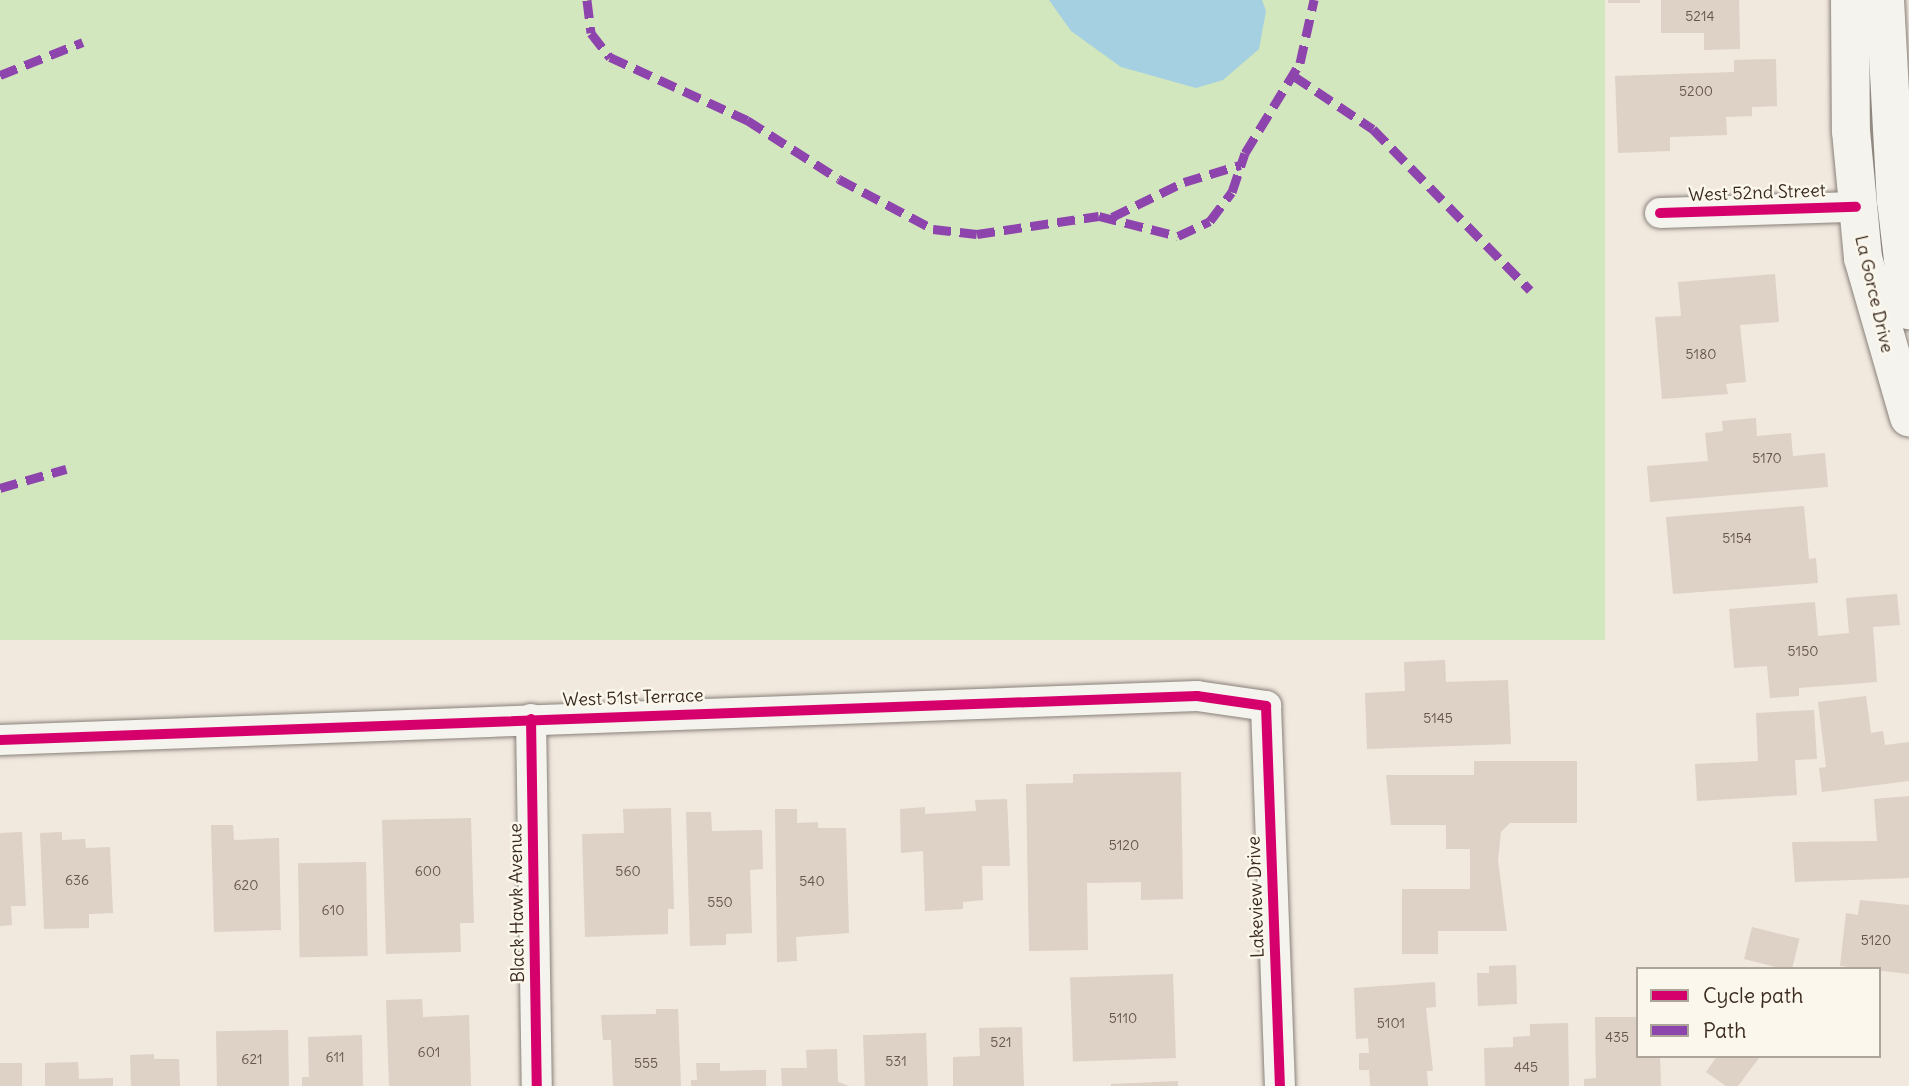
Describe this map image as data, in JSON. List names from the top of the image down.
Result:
{
  "streets": {
    "main road": ["La Gorce Drive"],
    "street": [
      "West 52nd Street",
      "West 51st Terrace",
      "Lakeview Drive",
      "Black Hawk Avenue"
    ]
  },
  "crossings": [
    ["West 52nd Street", "La Gorce Drive"],
    ["West 51st Terrace", "Lakeview Drive"],
    ["West 51st Terrace", "Black Hawk Avenue"]
  ],
  "house_numbers": [
    "5214",
    "5200",
    "5180",
    "5170",
    "5154",
    "5150",
    "5145",
    "5120",
    "600",
    "560",
    "636",
    "540",
    "620",
    "550",
    "610",
    "5120",
    "5110",
    "5101",
    "435",
    "521",
    "601",
    "611",
    "621",
    "531",
    "555",
    "445"
  ],
  "legend": ["Cycle path", "Path"]
}
